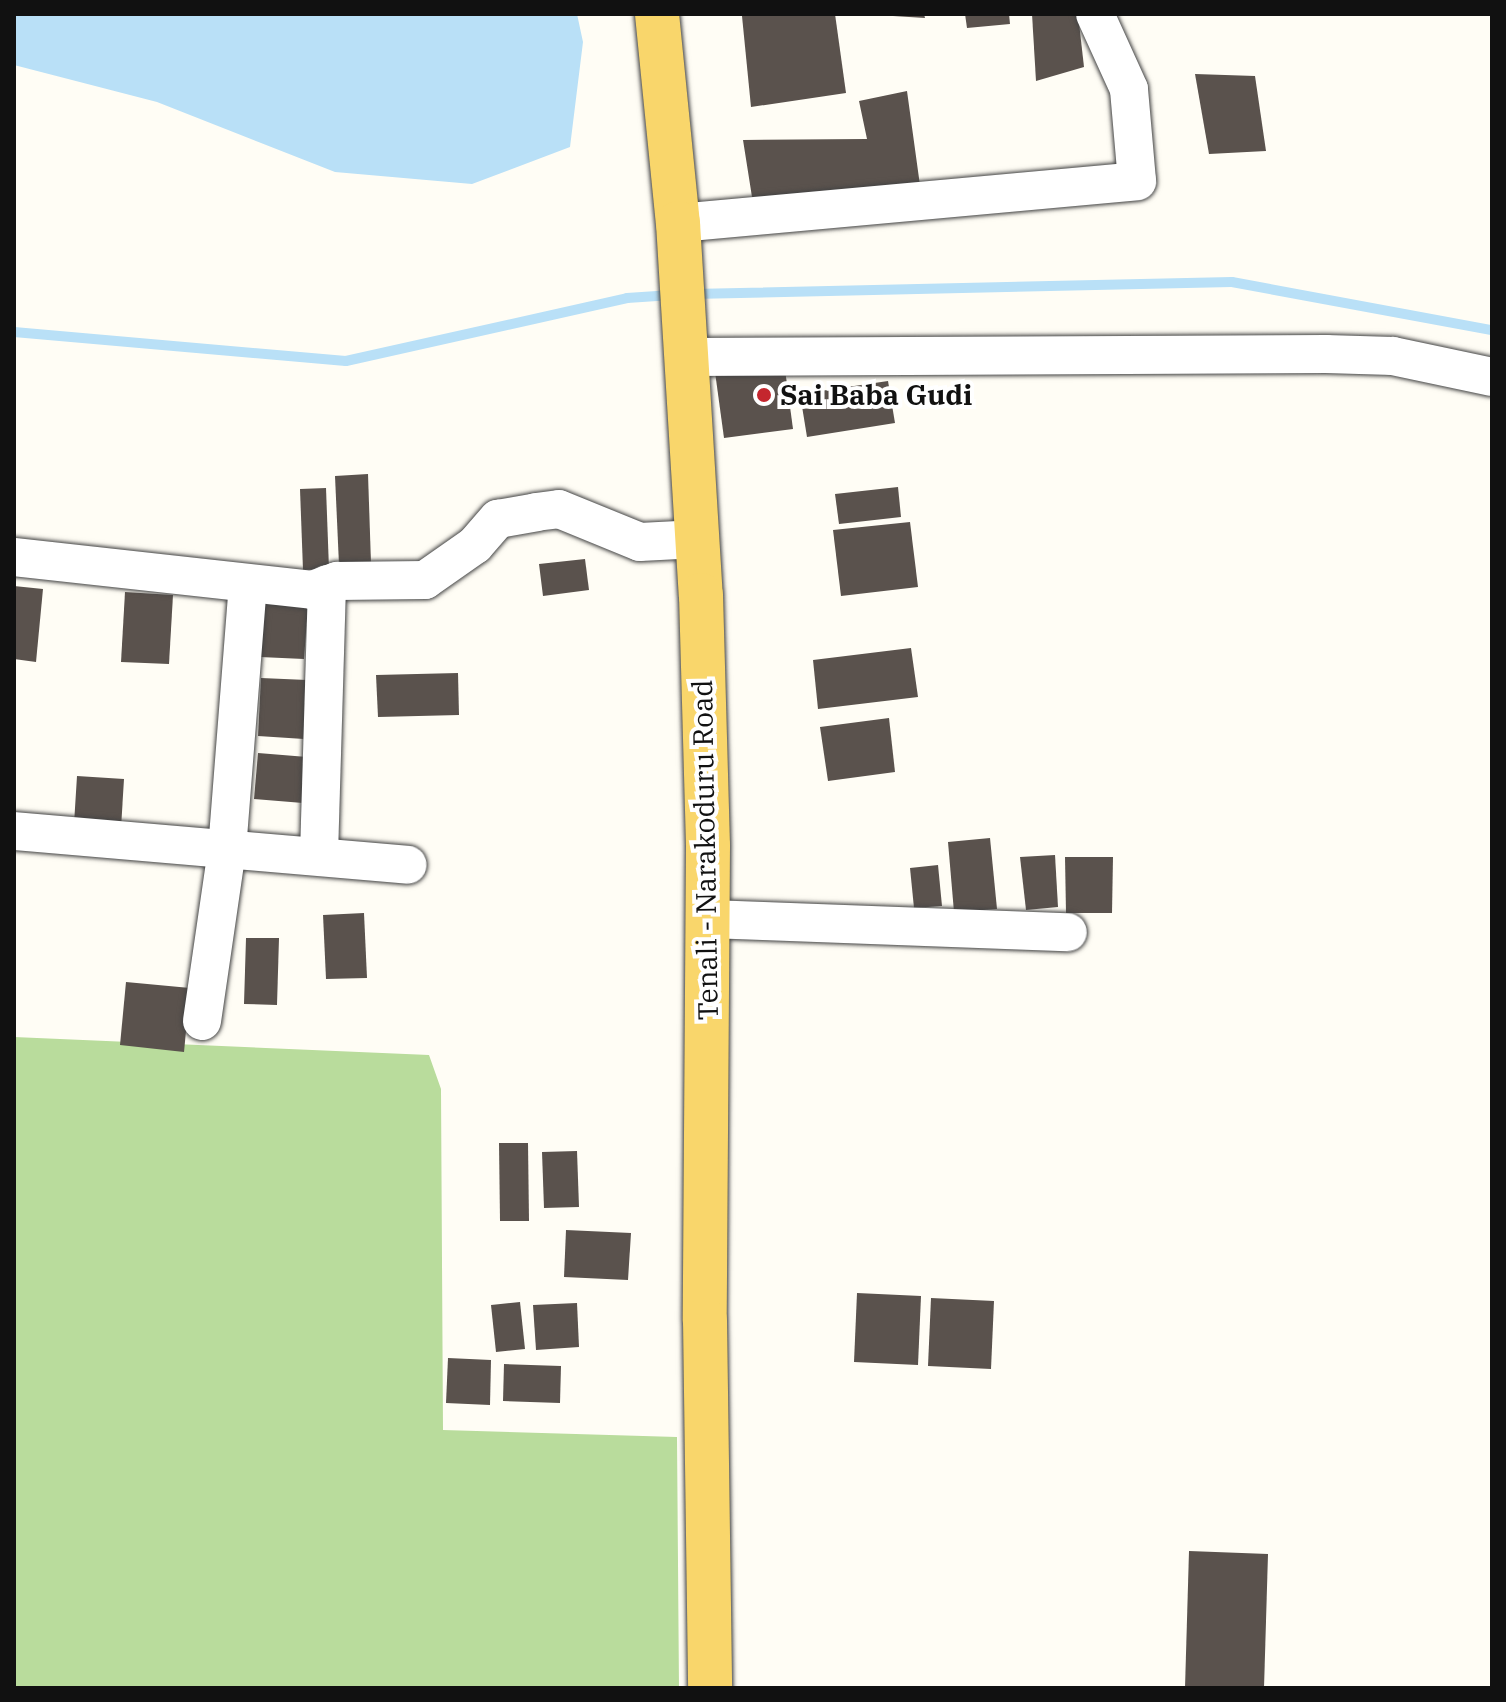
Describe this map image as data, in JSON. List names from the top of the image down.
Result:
{
  "streets": {
    "main road": ["Tenali - Narakoduru Road"]
  },
  "places": ["Sai Baba Gudi"]
}
